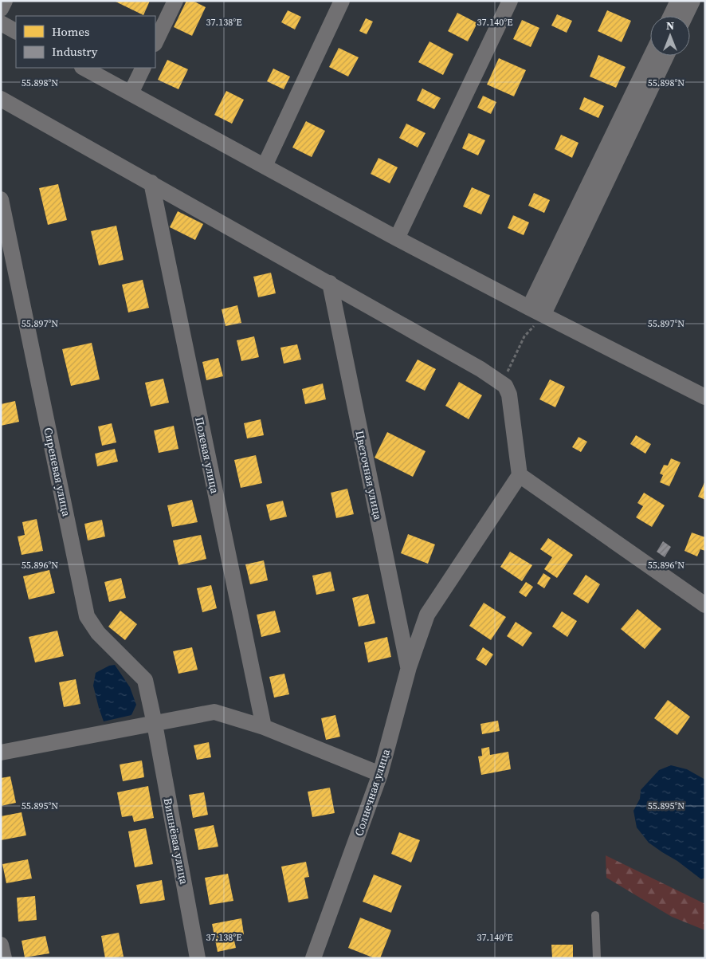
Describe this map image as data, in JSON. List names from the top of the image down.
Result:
{
  "streets": {
    "street": [
      "Полевая улица",
      "Сиреневая улица",
      "Цветочная улица",
      "Солнечная улица",
      "Вишнёвая улица"
    ]
  },
  "crossings": [
    ["Сиреневая улица", "Вишнёвая улица"],
    ["Цветочная улица", "Солнечная улица"]
  ],
  "legend": ["Homes", "Industry"],
  "north": "top",
  "coordinates": [
    "37.138°E",
    "37.140°E",
    "55.898°N",
    "55.897°N",
    "55.896°N",
    "55.895°N"
  ]
}
